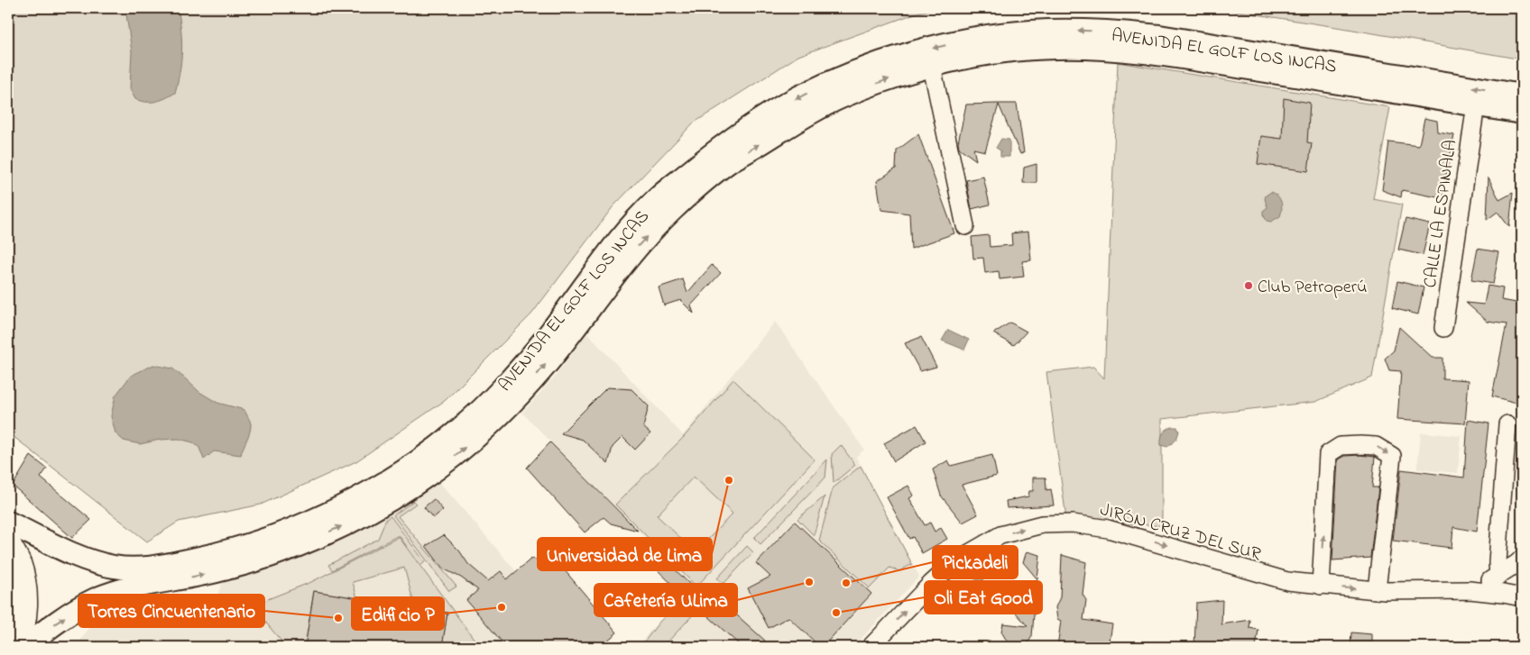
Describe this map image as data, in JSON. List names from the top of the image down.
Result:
{
  "streets": {
    "street": ["AVENIDA EL GOLF LOS INCAS", "CALLE LA ESPINALA", "JIRÓN CRUZ DEL SUR"]
  },
  "crossings": [
    ["AVENIDA EL GOLF LOS INCAS", "CALLE LA ESPINALA"]
  ],
  "one_way": ["JIRÓN CRUZ DEL SUR"],
  "places": [
    "Club Petroperú",
    "Universidad de Lima",
    "Cafetería ULima",
    "Pickadeli",
    "Edificio P",
    "Oli Eat Good",
    "Torres Cincuentenario"
  ]
}
